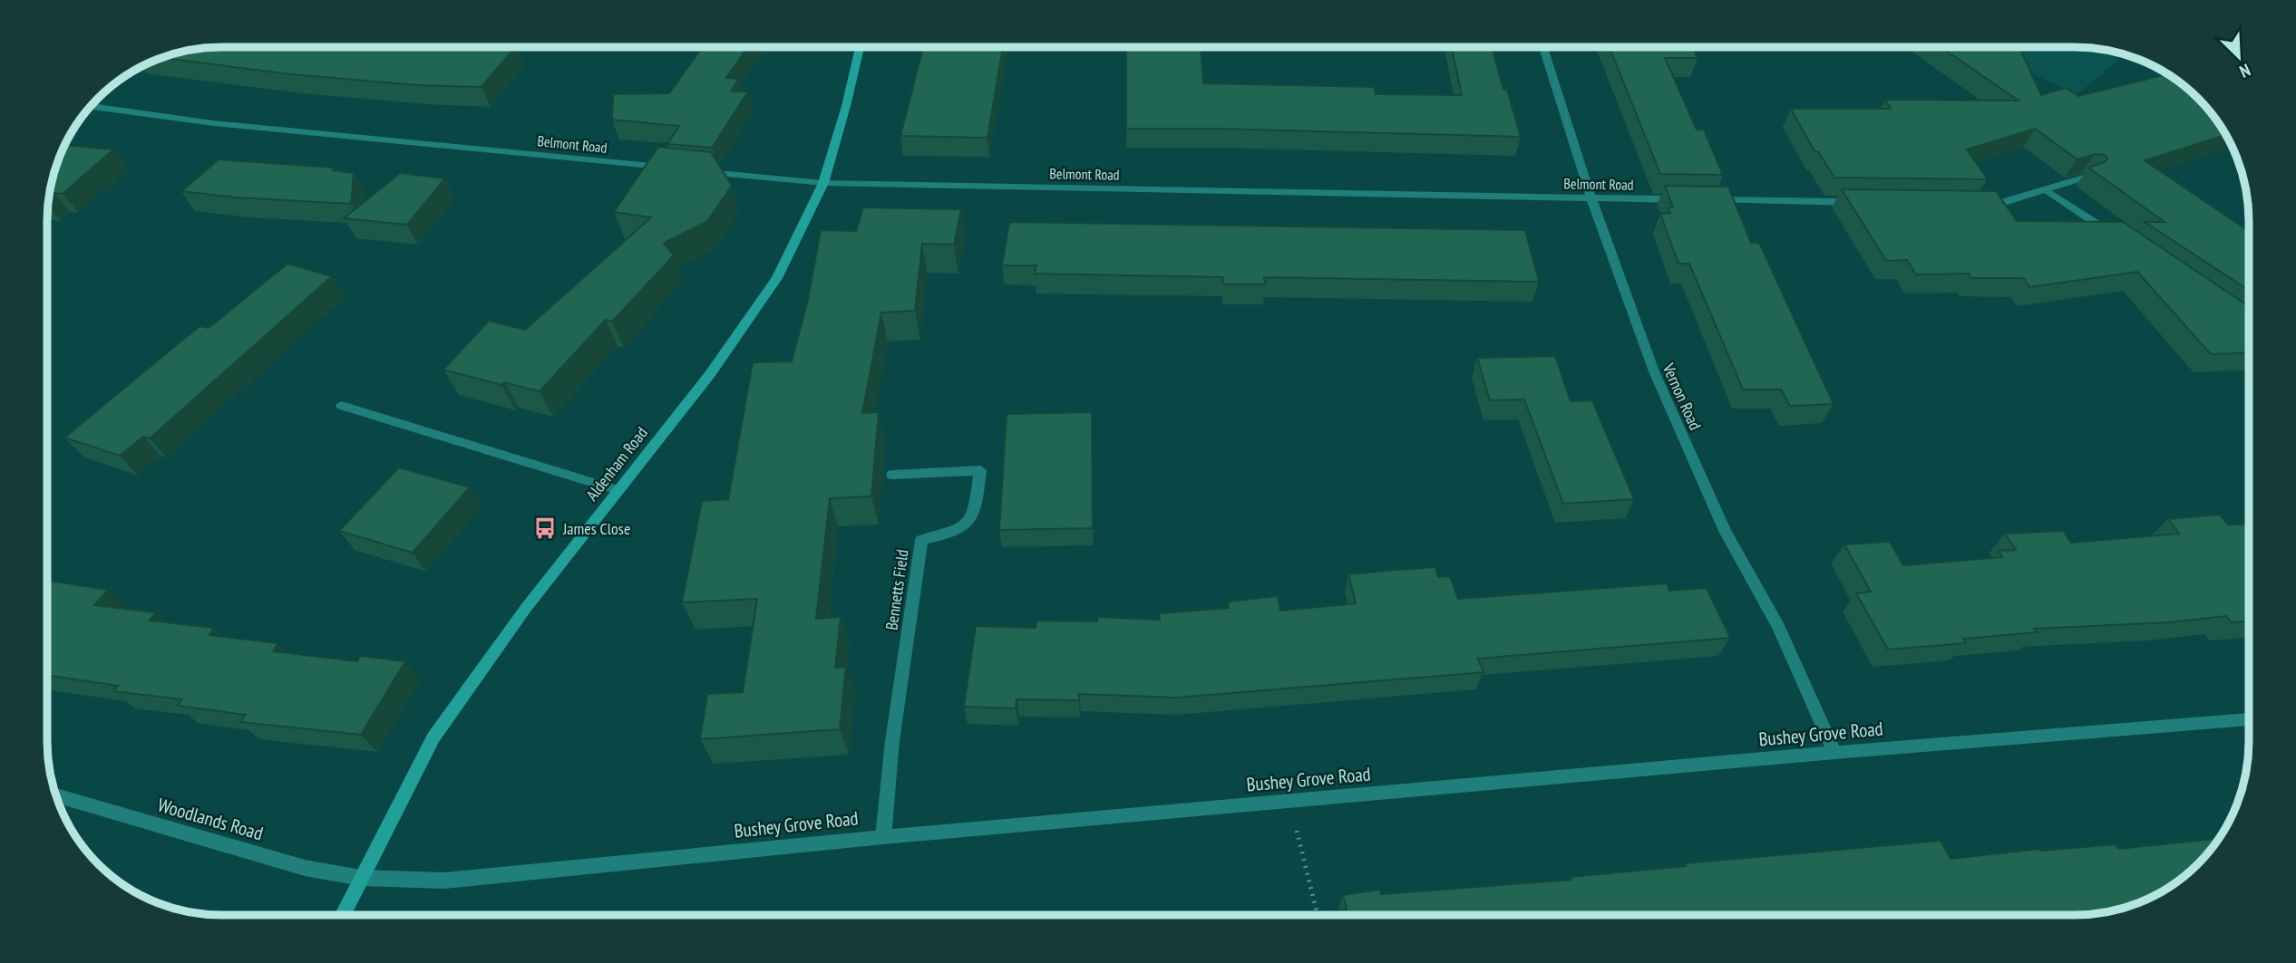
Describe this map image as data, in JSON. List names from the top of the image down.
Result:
{
  "streets": {
    "main road": ["Aldenham Road"],
    "street": [
      "Belmont Road",
      "Vernon Road",
      "Bennetts Field",
      "Bushey Grove Road",
      "Woodlands Road"
    ]
  },
  "crossings": [
    ["Belmont Road", "Vernon Road"],
    ["Belmont Road", "Aldenham Road"],
    ["Vernon Road", "Bushey Grove Road"],
    ["Aldenham Road", "Bushey Grove Road"],
    ["Aldenham Road", "Woodlands Road"],
    ["Bennetts Field", "Bushey Grove Road"],
    ["Bushey Grove Road", "Woodlands Road"]
  ],
  "places": {
    "bus stop": ["James Close"]
  },
  "north": "bottom right"
}
